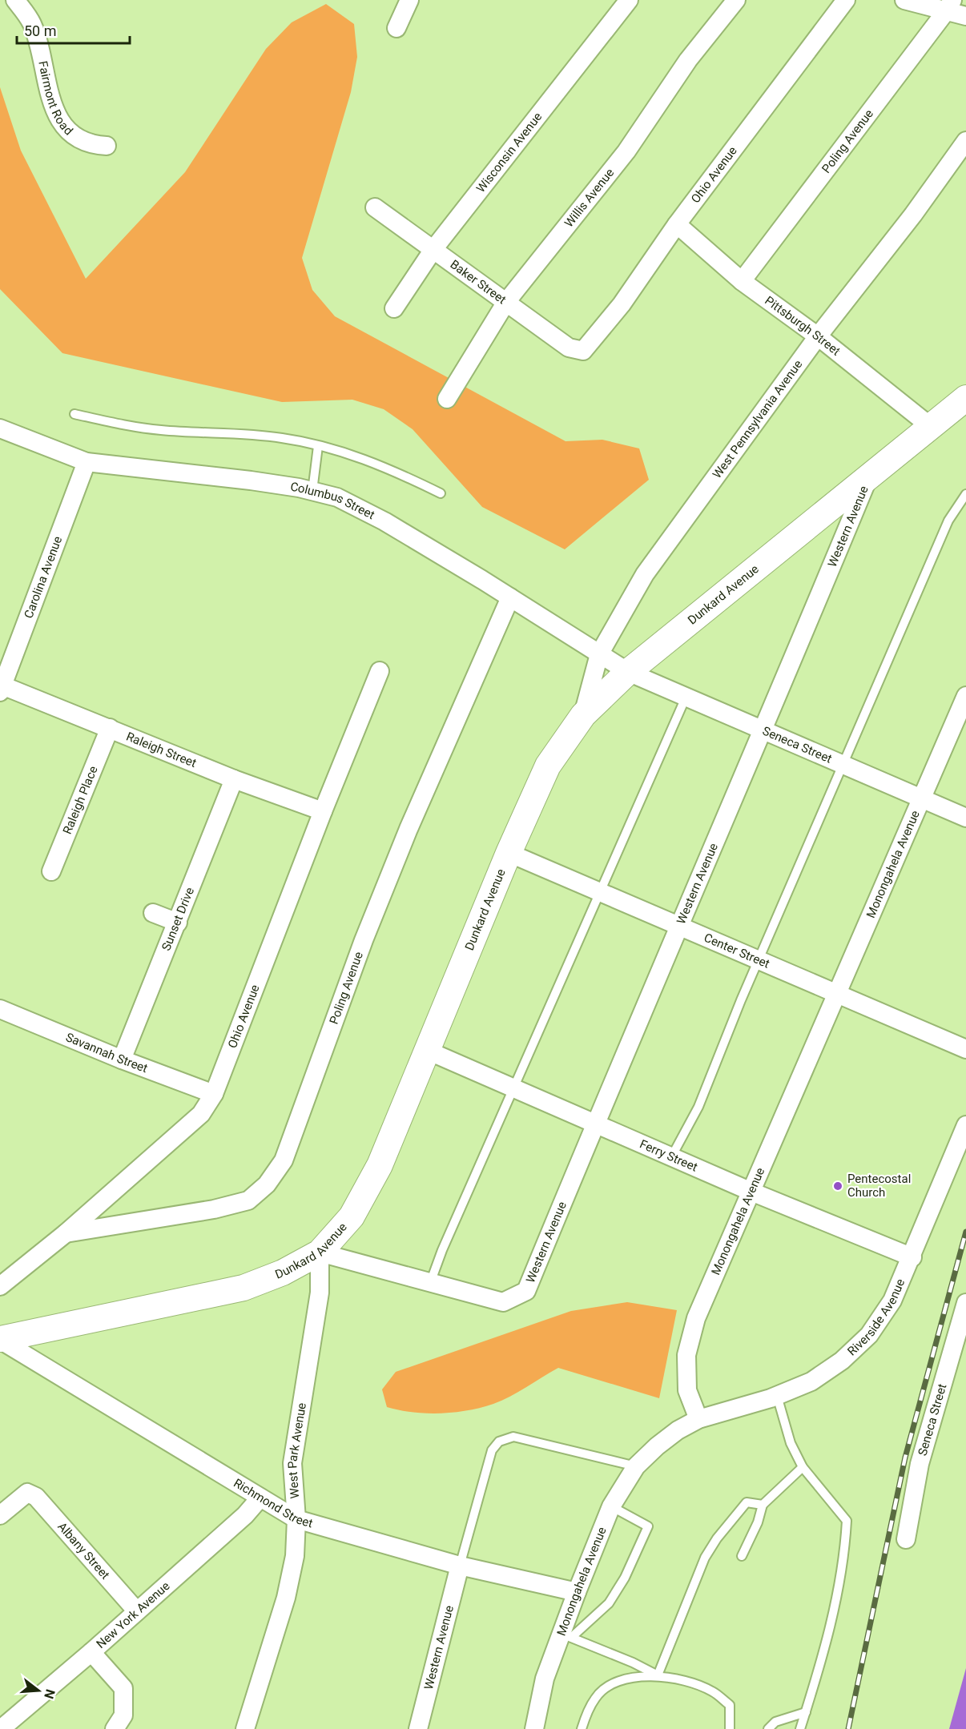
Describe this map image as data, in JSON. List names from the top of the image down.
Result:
{
  "streets": {
    "main road": ["Dunkard Avenue"],
    "street": [
      "Fairmont Road",
      "Poling Avenue",
      "Wisconsin Avenue",
      "Ohio Avenue",
      "Willis Avenue",
      "Baker Street",
      "Pittsburgh Street",
      "West Pennsylvania Avenue",
      "Columbus Street",
      "Western Avenue",
      "Carolina Avenue",
      "Seneca Street",
      "Raleigh Street",
      "Raleigh Place",
      "Monongahela Avenue",
      "Sunset Drive",
      "Center Street",
      "Savannah Street",
      "Ferry Street",
      "Riverside Avenue",
      "West Park Avenue",
      "Richmond Street",
      "Albany Street",
      "New York Avenue"
    ]
  },
  "crossings": [
    ["Poling Avenue", "Ohio Avenue"],
    ["Poling Avenue", "Pittsburgh Street"],
    ["Poling Avenue", "Columbus Street"],
    ["Wisconsin Avenue", "Baker Street"],
    ["Ohio Avenue", "Baker Street"],
    ["Ohio Avenue", "Pittsburgh Street"],
    ["Ohio Avenue", "Raleigh Street"],
    ["Ohio Avenue", "Savannah Street"],
    ["Willis Avenue", "Baker Street"],
    ["Pittsburgh Street", "West Pennsylvania Avenue"],
    ["Pittsburgh Street", "Dunkard Avenue"],
    ["West Pennsylvania Avenue", "Columbus Street"],
    ["West Pennsylvania Avenue", "Dunkard Avenue"],
    ["Columbus Street", "Carolina Avenue"],
    ["Columbus Street", "Dunkard Avenue"],
    ["Columbus Street", "Seneca Street"],
    ["Western Avenue", "Dunkard Avenue"],
    ["Western Avenue", "Seneca Street"],
    ["Western Avenue", "Center Street"],
    ["Western Avenue", "Ferry Street"],
    ["Western Avenue", "Richmond Street"],
    ["Carolina Avenue", "Raleigh Street"],
    ["Dunkard Avenue", "Seneca Street"],
    ["Dunkard Avenue", "Center Street"],
    ["Dunkard Avenue", "Ferry Street"],
    ["Dunkard Avenue", "West Park Avenue"],
    ["Dunkard Avenue", "Richmond Street"],
    ["Seneca Street", "Monongahela Avenue"],
    ["Raleigh Street", "Raleigh Place"],
    ["Raleigh Street", "Sunset Drive"],
    ["Monongahela Avenue", "Center Street"],
    ["Monongahela Avenue", "Ferry Street"],
    ["Monongahela Avenue", "Riverside Avenue"],
    ["Monongahela Avenue", "Richmond Street"],
    ["Sunset Drive", "Savannah Street"],
    ["Ferry Street", "Riverside Avenue"],
    ["West Park Avenue", "Richmond Street"],
    ["Richmond Street", "New York Avenue"],
    ["Albany Street", "New York Avenue"]
  ],
  "places": ["Pentecostal Church"],
  "scale_bar": "50 m",
  "north": "right"
}
